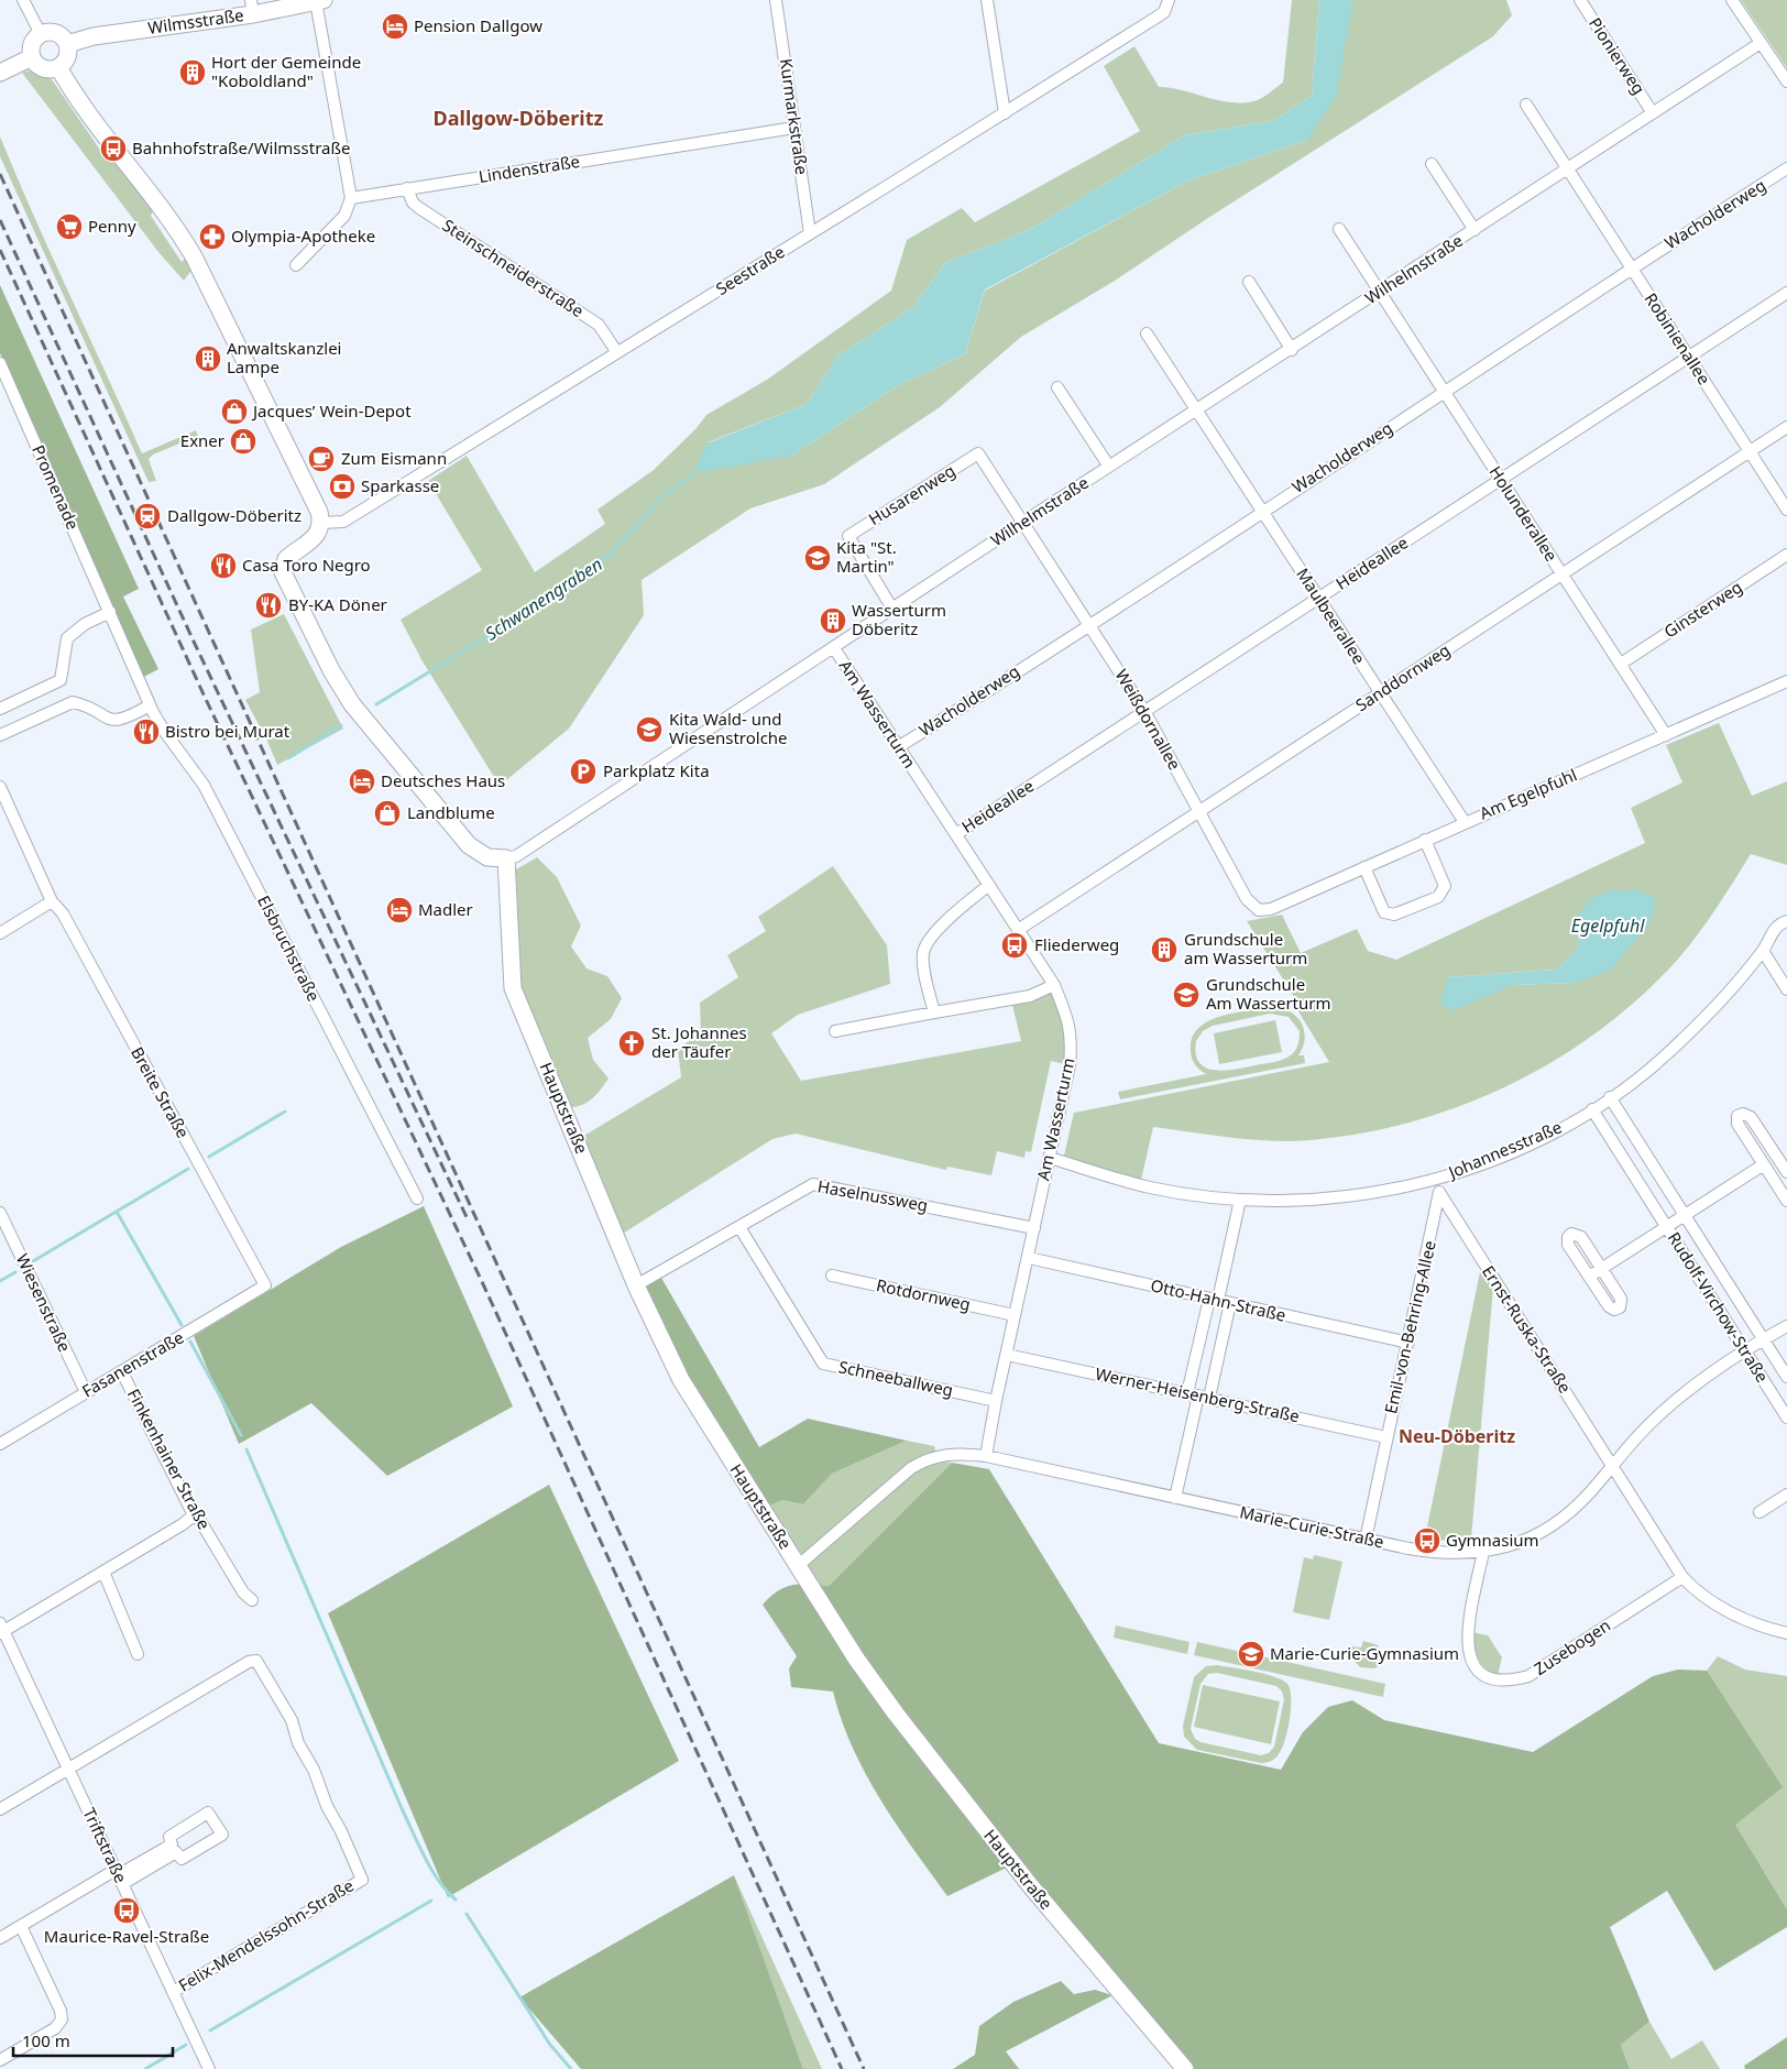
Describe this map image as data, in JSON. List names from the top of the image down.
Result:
{
  "streets": {
    "street": [
      "Wilmsstraße",
      "Pionierweg",
      "Kurmarkstraße",
      "Lindenstraße",
      "Wacholderweg",
      "Steinschneiderstraße",
      "Wilhelmstraße",
      "Seestraße",
      "Robinienallee",
      "Promenade",
      "Husarenweg",
      "Holunderallee",
      "Heideallee",
      "Ginsterweg",
      "Maulbeerallee",
      "Sanddornweg",
      "Am Wasserturm",
      "Weißdornallee",
      "Am Egelpfuhl",
      "Elsbruchstraße",
      "Breite Straße",
      "Hauptstraße",
      "Johannesstraße",
      "Haselnussweg",
      "Rotdornweg",
      "Otto-Hahn-Straße",
      "Wiesenstraße",
      "Rudolf-Virchow-Straße",
      "Emil-von-Behring-Allee",
      "Ernst-Ruska-Straße",
      "Fasanenstraße",
      "Schneeballweg",
      "Werner-Heisenberg-Straße",
      "Finkenhainer Straße",
      "Marie-Curie-Straße",
      "Zusebogen",
      "Triftstraße",
      "Felix-Mendelssohn-Straße"
    ]
  },
  "crossings": [
    ["Pionierweg", "Wilhelmstraße"],
    ["Kurmarkstraße", "Lindenstraße"],
    ["Kurmarkstraße", "Seestraße"],
    ["Lindenstraße", "Steinschneiderstraße"],
    ["Wacholderweg", "Robinienallee"],
    ["Wacholderweg", "Holunderallee"],
    ["Wacholderweg", "Maulbeerallee"],
    ["Wacholderweg", "Am Wasserturm"],
    ["Wacholderweg", "Weißdornallee"],
    ["Steinschneiderstraße", "Seestraße"],
    ["Wilhelmstraße", "Robinienallee"],
    ["Wilhelmstraße", "Husarenweg"],
    ["Wilhelmstraße", "Holunderallee"],
    ["Wilhelmstraße", "Maulbeerallee"],
    ["Wilhelmstraße", "Am Wasserturm"],
    ["Wilhelmstraße", "Weißdornallee"],
    ["Wilhelmstraße", "Hauptstraße"],
    ["Robinienallee", "Heideallee"],
    ["Robinienallee", "Sanddornweg"],
    ["Promenade", "Elsbruchstraße"],
    ["Husarenweg", "Weißdornallee"],
    ["Holunderallee", "Heideallee"],
    ["Holunderallee", "Ginsterweg"],
    ["Holunderallee", "Sanddornweg"],
    ["Holunderallee", "Am Egelpfuhl"],
    ["Heideallee", "Maulbeerallee"],
    ["Heideallee", "Am Wasserturm"],
    ["Heideallee", "Weißdornallee"],
    ["Maulbeerallee", "Sanddornweg"],
    ["Maulbeerallee", "Am Egelpfuhl"],
    ["Sanddornweg", "Am Wasserturm"],
    ["Sanddornweg", "Weißdornallee"],
    ["Am Wasserturm", "Johannesstraße"],
    ["Am Wasserturm", "Haselnussweg"],
    ["Am Wasserturm", "Rotdornweg"],
    ["Am Wasserturm", "Otto-Hahn-Straße"],
    ["Am Wasserturm", "Schneeballweg"],
    ["Am Wasserturm", "Werner-Heisenberg-Straße"],
    ["Am Wasserturm", "Marie-Curie-Straße"],
    ["Weißdornallee", "Am Egelpfuhl"],
    ["Breite Straße", "Fasanenstraße"],
    ["Hauptstraße", "Haselnussweg"],
    ["Hauptstraße", "Marie-Curie-Straße"],
    ["Johannesstraße", "Rudolf-Virchow-Straße"],
    ["Johannesstraße", "Emil-von-Behring-Allee"],
    ["Haselnussweg", "Schneeballweg"],
    ["Otto-Hahn-Straße", "Emil-von-Behring-Allee"],
    ["Wiesenstraße", "Fasanenstraße"],
    ["Rudolf-Virchow-Straße", "Marie-Curie-Straße"],
    ["Emil-von-Behring-Allee", "Ernst-Ruska-Straße"],
    ["Emil-von-Behring-Allee", "Werner-Heisenberg-Straße"],
    ["Emil-von-Behring-Allee", "Marie-Curie-Straße"],
    ["Ernst-Ruska-Straße", "Marie-Curie-Straße"],
    ["Ernst-Ruska-Straße", "Zusebogen"],
    ["Fasanenstraße", "Finkenhainer Straße"],
    ["Marie-Curie-Straße", "Zusebogen"],
    ["Triftstraße", "Felix-Mendelssohn-Straße"]
  ],
  "districts": ["Dallgow-Döberitz", "Neu-Döberitz"],
  "water": ["Schwanengraben", "Egelpfuhl"],
  "places": {
    "hotel": ["Pension Dallgow", "Deutsches Haus", "Madler"],
    "building": [
      "Hort der Gemeinde \"Koboldland\"",
      "Anwaltskanzlei Lampe",
      "Wasserturm Döberitz",
      "Grundschule am Wasserturm"
    ],
    "bus stop": [
      "Bahnhofstraße/Wilmsstraße",
      "Fliederweg",
      "Gymnasium",
      "Maurice-Ravel-Straße"
    ],
    "supermarket": ["Penny"],
    "pharmacy": ["Olympia-Apotheke"],
    "shop": ["Jacques’ Wein-Depot", "Exner", "Landblume"],
    "cafe": ["Zum Eismann"],
    "bank": ["Sparkasse"],
    "station": ["Dallgow-Döberitz"],
    "school or university": [
      "Kita \"St. Martin\"",
      "Kita Wald- und Wiesenstrolche",
      "Grundschule Am Wasserturm",
      "Marie-Curie-Gymnasium"
    ],
    "restaurant": ["Casa Toro Negro", "BY-KA Döner", "Bistro bei Murat"],
    "parking": ["Parkplatz Kita"],
    "church": ["St. Johannes der Täufer"]
  },
  "scale_bar": "100 m"
}
